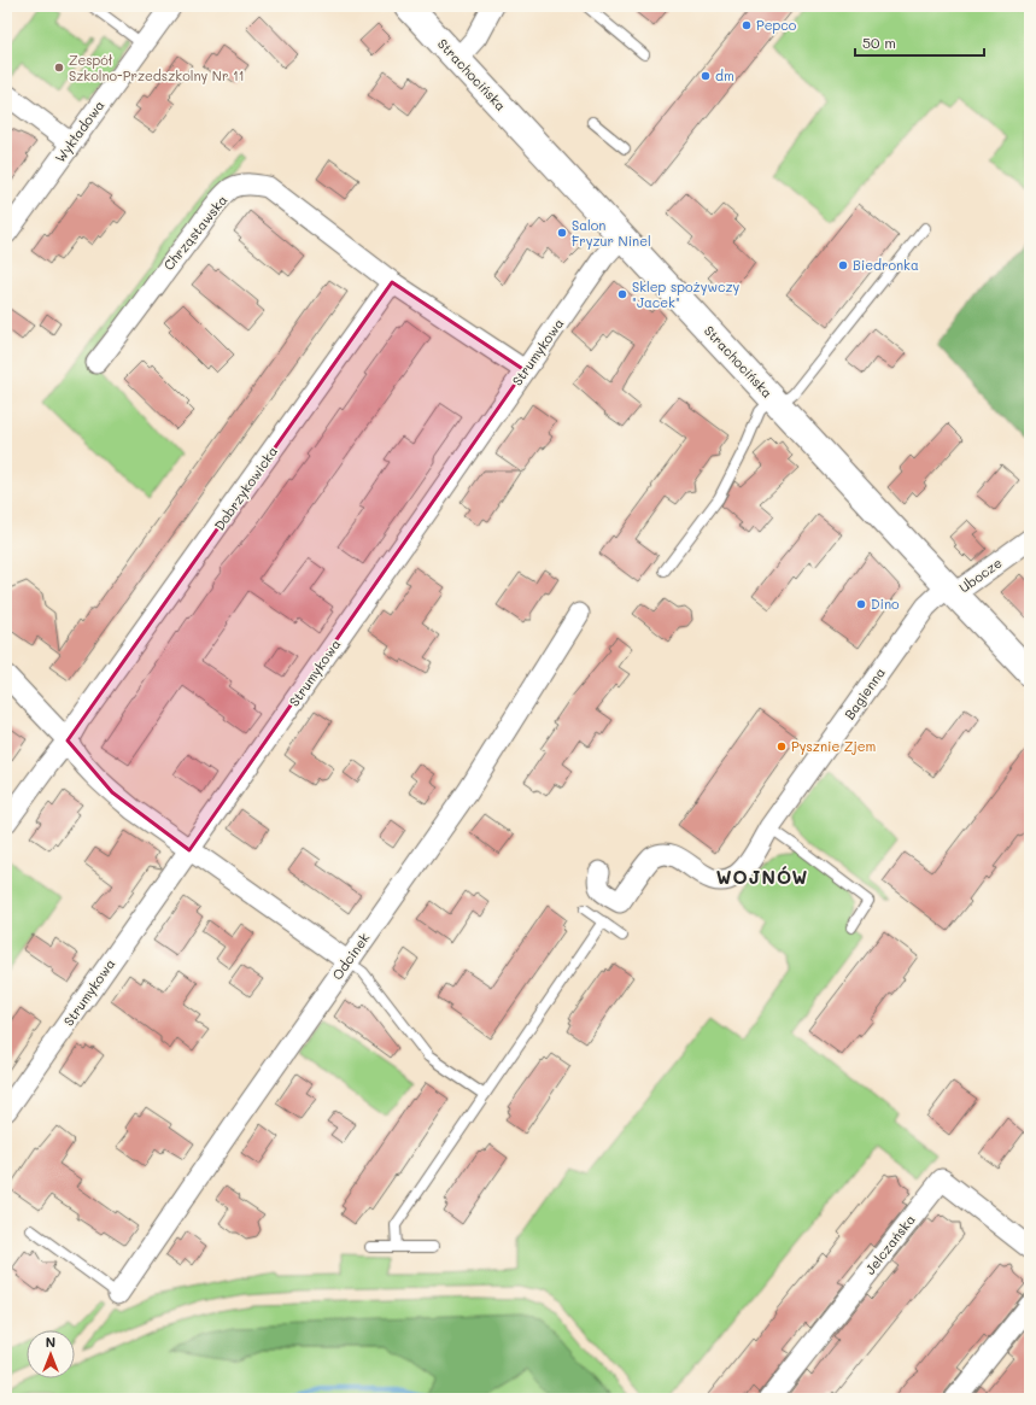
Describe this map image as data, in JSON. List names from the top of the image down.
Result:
{
  "streets": {
    "main road": ["Strachocińska"],
    "street": [
      "Wykładowa",
      "Chrząstawska",
      "Strumykowa",
      "Dobrzykowicka",
      "Ubocze",
      "Bagienna",
      "Odcinek",
      "Jelczańska"
    ]
  },
  "crossings": [
    ["Strachocińska", "Strumykowa"],
    ["Strachocińska", "Ubocze"],
    ["Strachocińska", "Bagienna"],
    ["Chrząstawska", "Dobrzykowicka"],
    ["Ubocze", "Bagienna"]
  ],
  "districts": ["WOJNÓW"],
  "places": [
    "Pepco",
    "Zespół Szkolno-Przedszkolny Nr 11",
    "dm",
    "Salon Fryzur Ninel",
    "Biedronka",
    "Sklep spożywczy \"Jacek\"",
    "Dino",
    "Pysznie Zjem"
  ],
  "scale_bar": "50 m",
  "north": "top"
}
